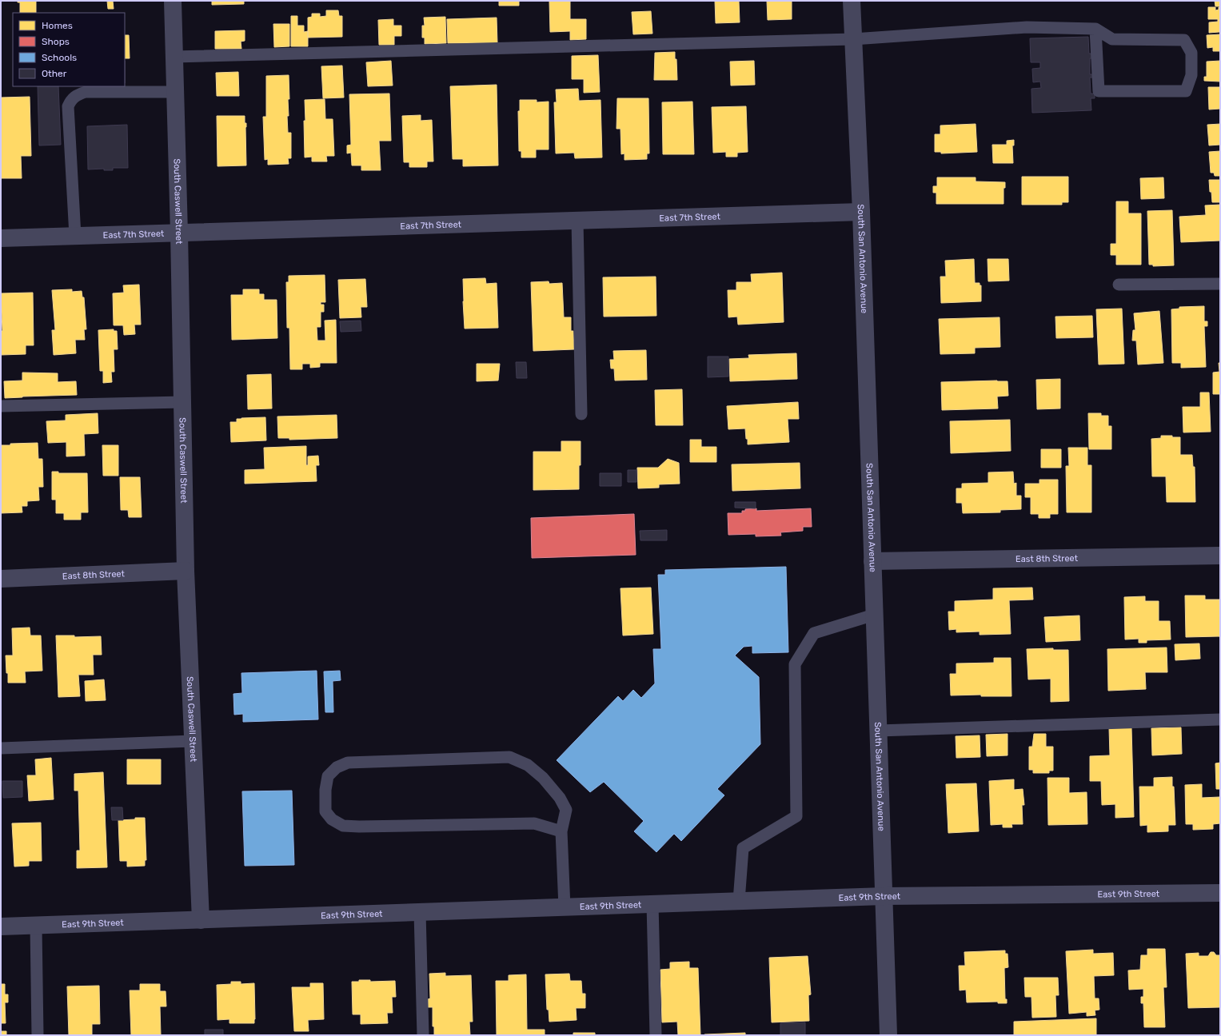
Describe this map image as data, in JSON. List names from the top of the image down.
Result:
{
  "streets": {
    "street": [
      "South Caswell Street",
      "East 7th Street",
      "South San Antonio Avenue",
      "East 8th Street",
      "East 9th Street"
    ]
  },
  "crossings": [
    ["South Caswell Street", "East 7th Street"],
    ["South Caswell Street", "East 8th Street"],
    ["South Caswell Street", "East 9th Street"],
    ["East 7th Street", "South San Antonio Avenue"],
    ["South San Antonio Avenue", "East 8th Street"],
    ["South San Antonio Avenue", "East 9th Street"]
  ],
  "legend": [
    "Homes",
    "Shops",
    "Schools",
    "Other"
  ]
}
